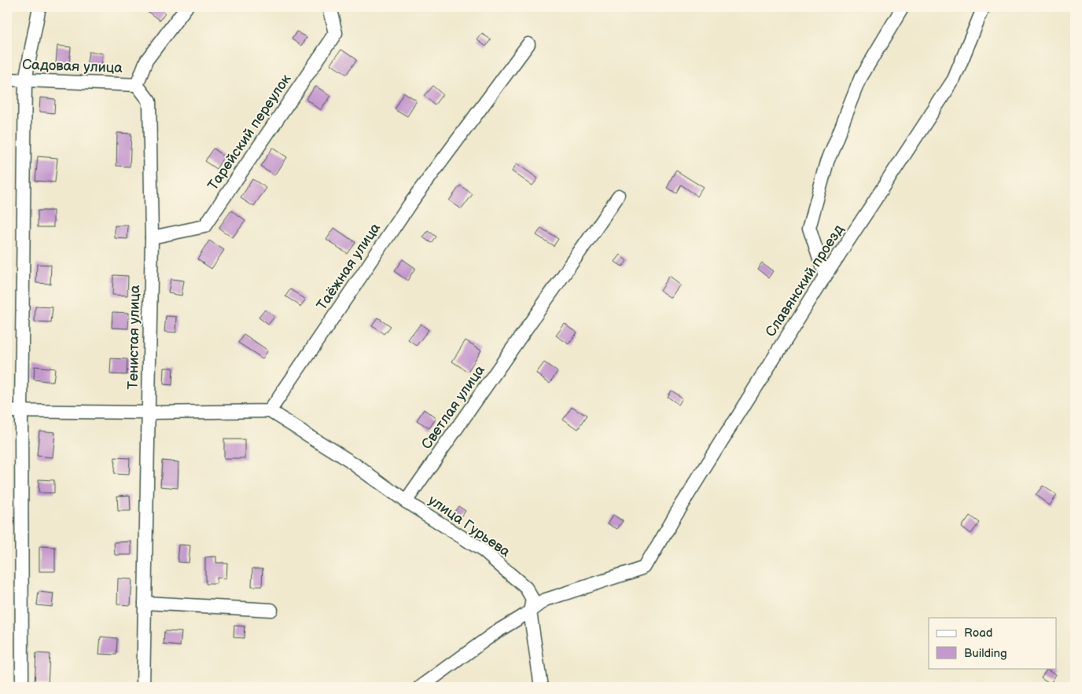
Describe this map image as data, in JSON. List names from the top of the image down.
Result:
{
  "streets": {
    "street": [
      "Садовая улица",
      "Тарейский переулок",
      "Таёжная улица",
      "Славянский проезд",
      "Тенистая улица",
      "Светлая улица",
      "улица Гурьева"
    ]
  },
  "crossings": [
    ["Садовая улица", "Тенистая улица"],
    ["Тарейский переулок", "Тенистая улица"],
    ["Славянский проезд", "улица Гурьева"],
    ["Светлая улица", "улица Гурьева"]
  ],
  "legend": ["Road", "Building"]
}
